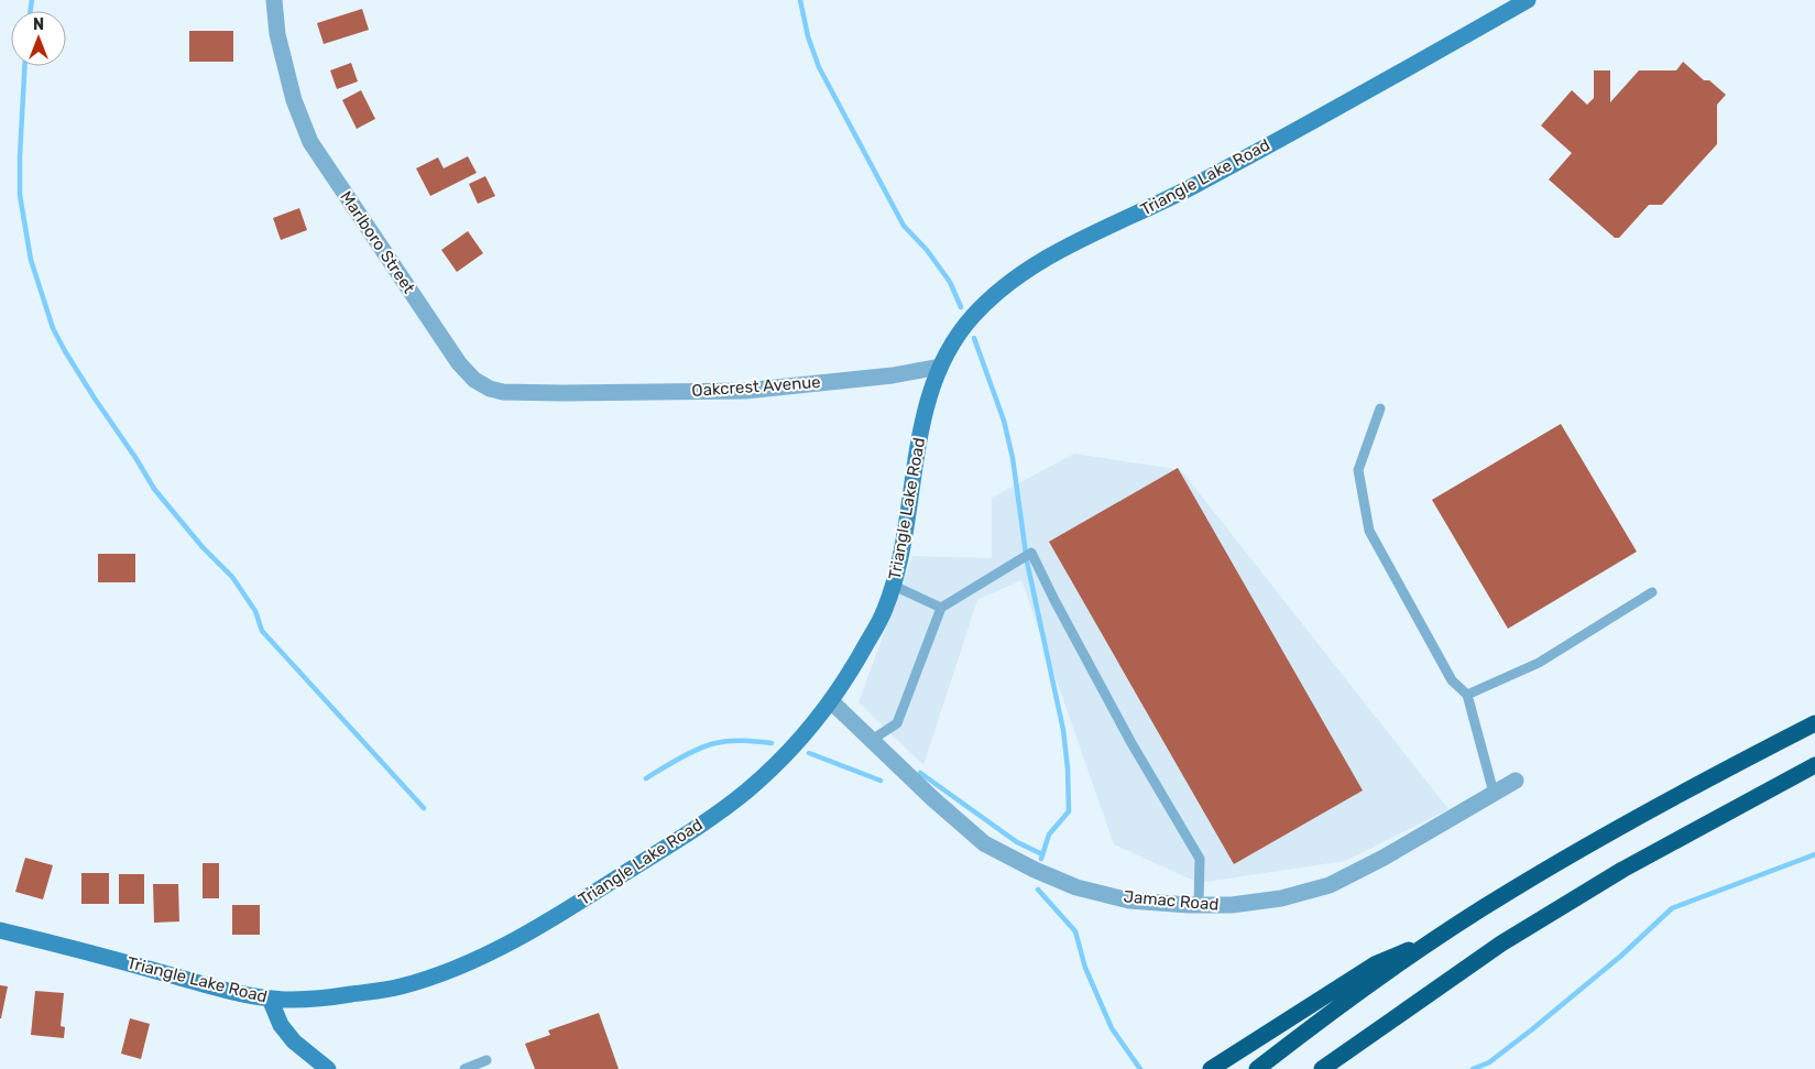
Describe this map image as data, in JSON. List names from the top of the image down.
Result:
{
  "streets": {
    "street": [
      "Triangle Lake Road",
      "Marlboro Street",
      "Oakcrest Avenue",
      "Jamac Road"
    ]
  },
  "crossings": [
    ["Triangle Lake Road", "Oakcrest Avenue"],
    ["Triangle Lake Road", "Jamac Road"],
    ["Marlboro Street", "Oakcrest Avenue"]
  ],
  "north": "top"
}
